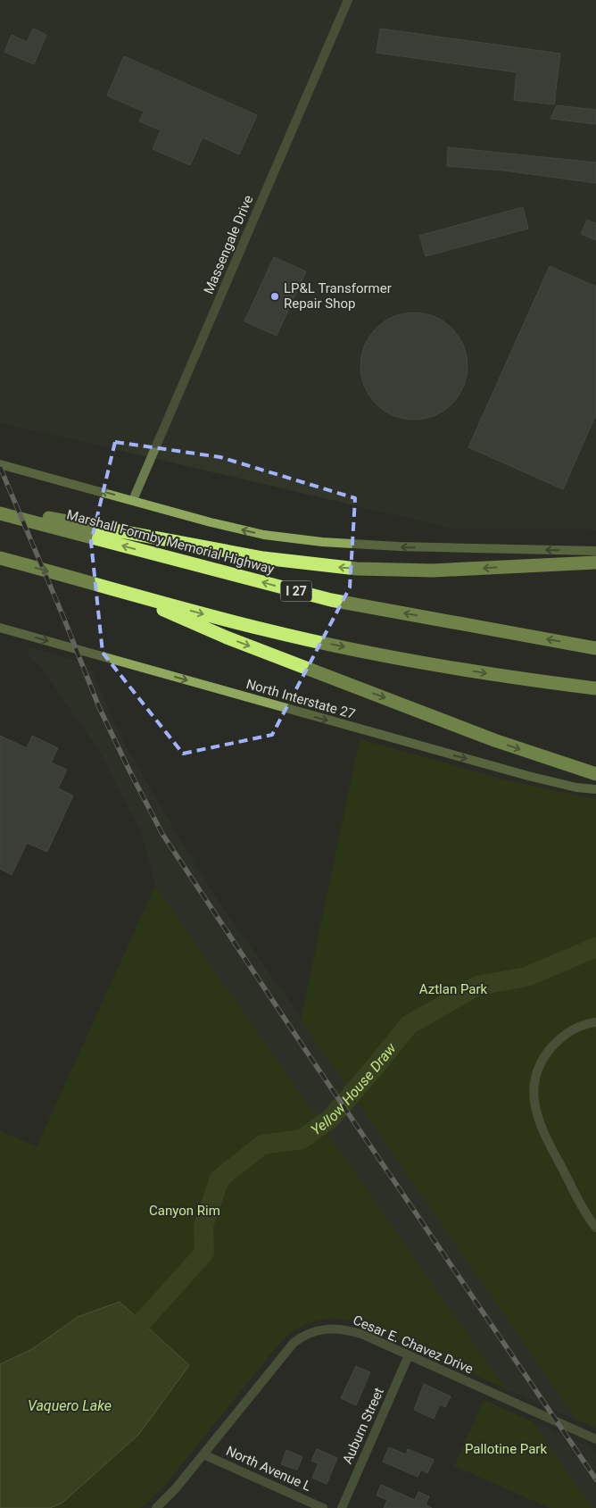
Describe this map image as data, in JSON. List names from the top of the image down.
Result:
{
  "streets": {
    "highway": ["Marshall Formby Memorial Highway", "I 27"],
    "main road": ["North Interstate 27"],
    "street": [
      "Massengale Drive",
      "Cesar E. Chavez Drive",
      "Auburn Street",
      "North Avenue L"
    ]
  },
  "crossings": [
    ["Cesar E. Chavez Drive", "Auburn Street"],
    ["Cesar E. Chavez Drive", "North Avenue L"]
  ],
  "one_way": ["North Interstate 27"],
  "water": ["Yellow House Draw", "Vaquero Lake"],
  "parks": ["Aztlan Park", "Canyon Rim", "Pallotine Park"],
  "places": ["LP&L Transformer Repair Shop"]
}
